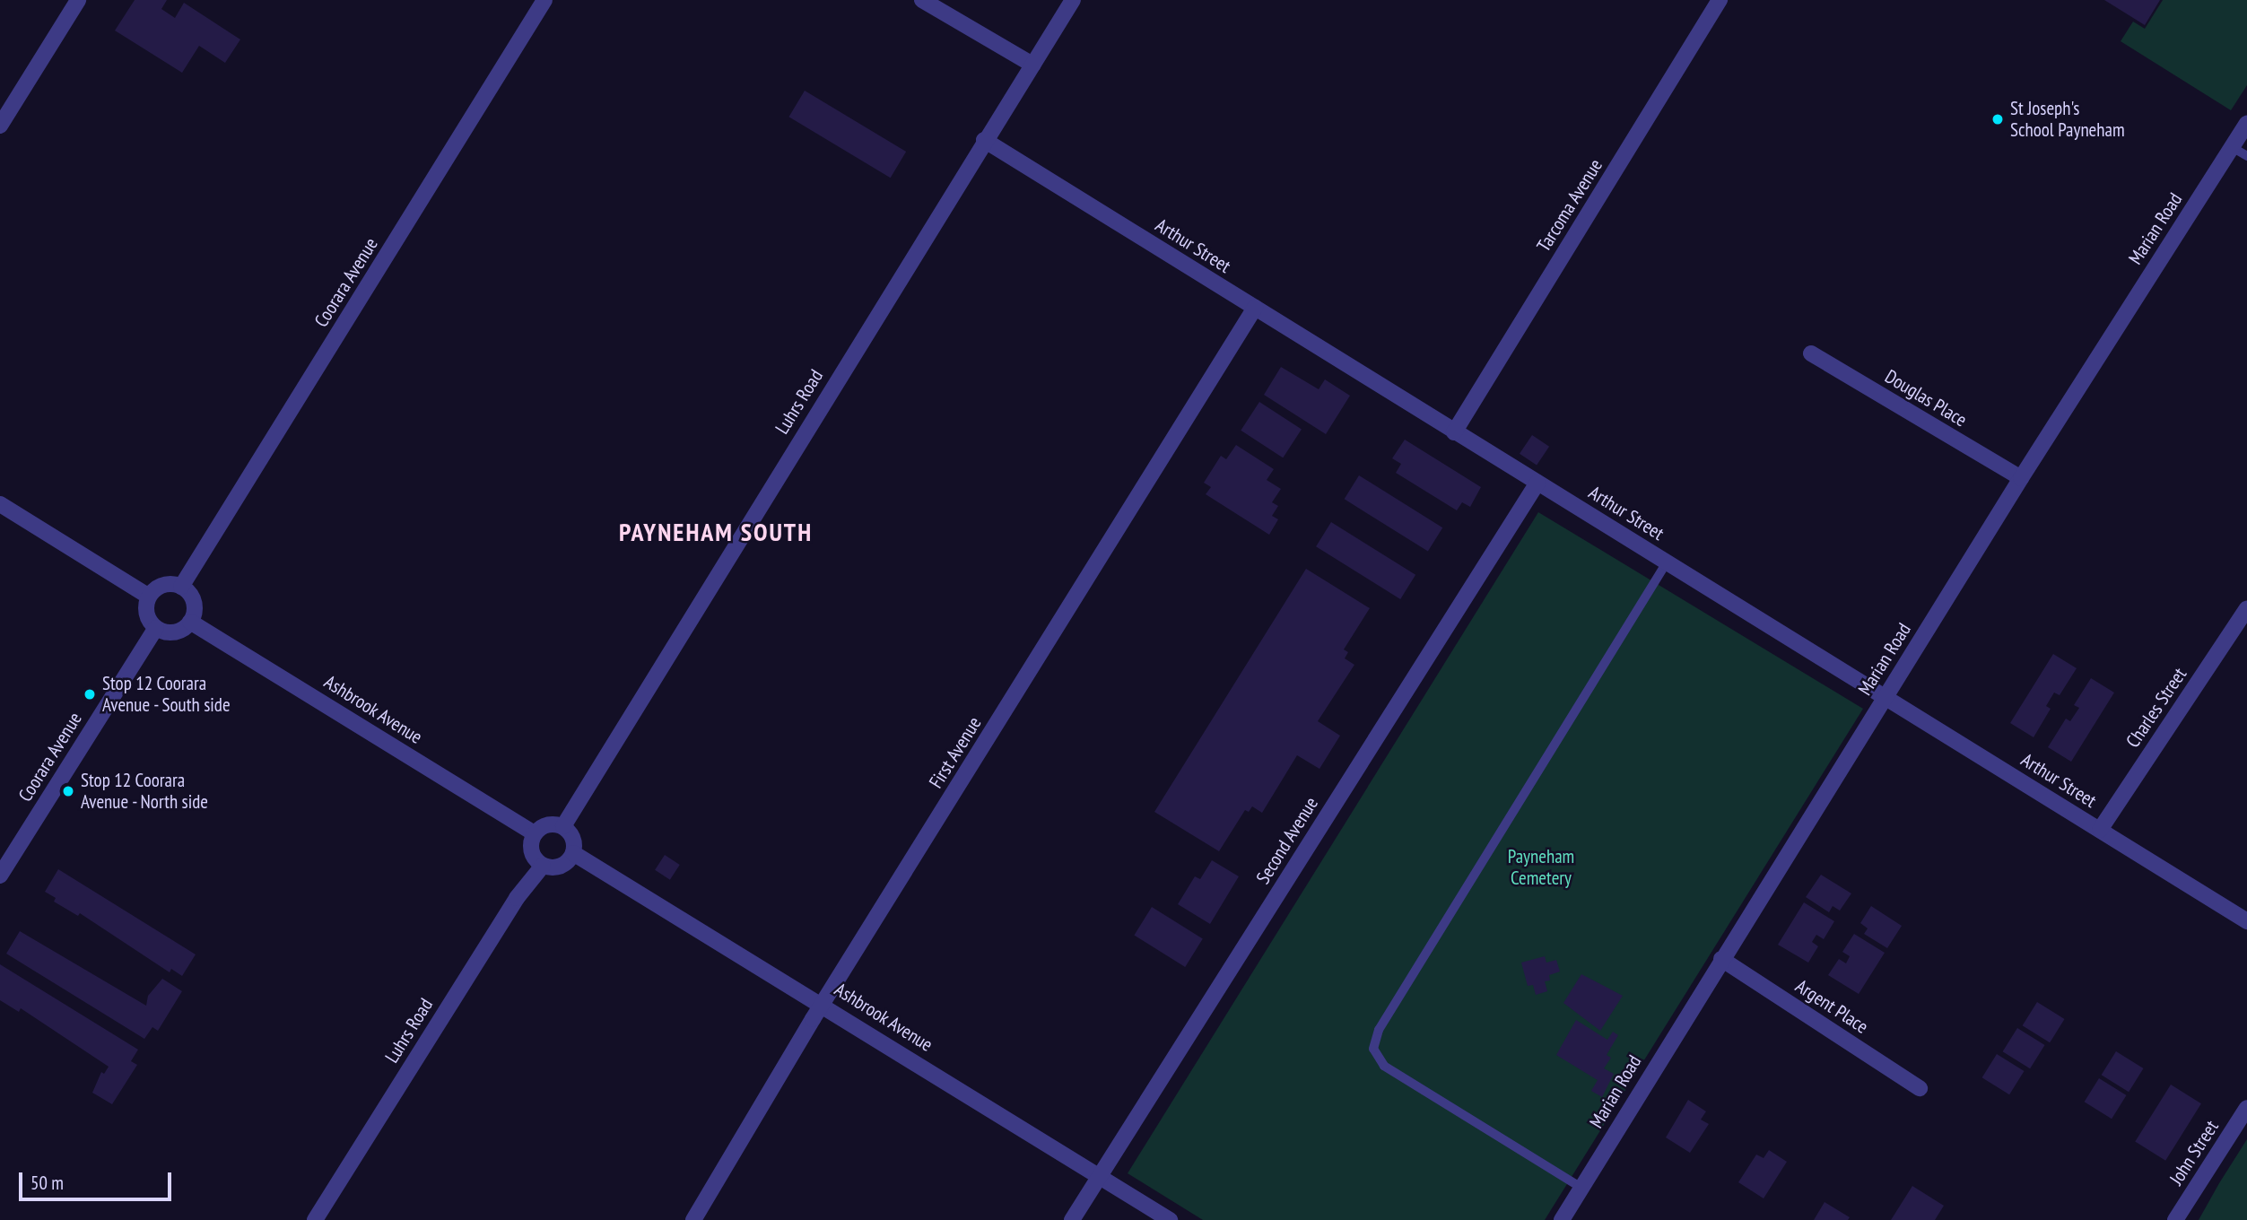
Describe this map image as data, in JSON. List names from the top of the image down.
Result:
{
  "streets": {
    "street": [
      "Tarcoma Avenue",
      "Marian Road",
      "Arthur Street",
      "Coorara Avenue",
      "Douglas Place",
      "Luhrs Road",
      "Charles Street",
      "Ashbrook Avenue",
      "First Avenue",
      "Second Avenue",
      "Argent Place",
      "John Street"
    ]
  },
  "crossings": [
    ["Tarcoma Avenue", "Arthur Street"],
    ["Marian Road", "Arthur Street"],
    ["Marian Road", "Douglas Place"],
    ["Marian Road", "Argent Place"],
    ["Arthur Street", "Luhrs Road"],
    ["Arthur Street", "Charles Street"],
    ["Arthur Street", "First Avenue"],
    ["Arthur Street", "Second Avenue"],
    ["Coorara Avenue", "Ashbrook Avenue"],
    ["Luhrs Road", "Ashbrook Avenue"],
    ["Ashbrook Avenue", "First Avenue"],
    ["Ashbrook Avenue", "Second Avenue"]
  ],
  "districts": ["PAYNEHAM SOUTH"],
  "parks": ["Payneham Cemetery"],
  "places": ["St Joseph's School Payneham", "Stop 12 Coorara Avenue - South side", "Stop 12 Coorara Avenue - North side"],
  "scale_bar": "50 m"
}
